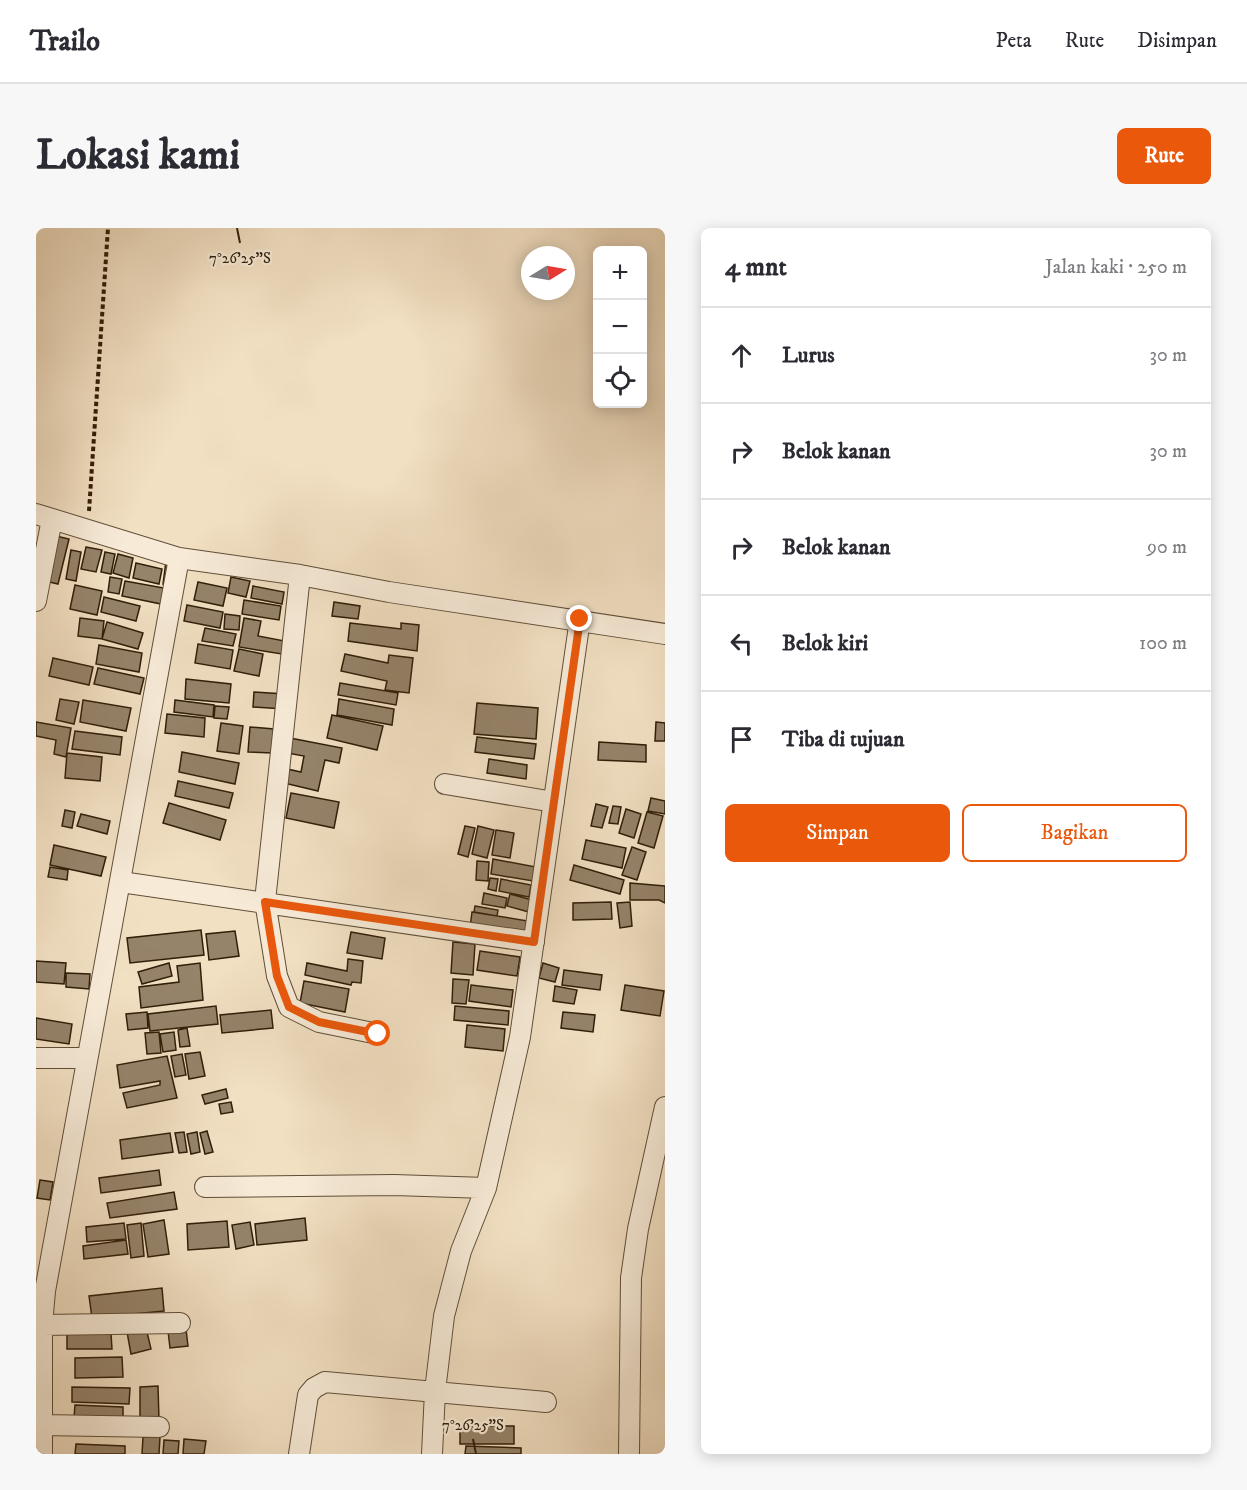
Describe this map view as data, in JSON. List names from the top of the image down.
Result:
{
  "north": "right",
  "page": {
    "header": "Trailo",
    "nav": ["Peta", "Rute", "Disimpan"],
    "buttons": [
      "Rute",
      ["Simpan", "Bagikan"]
    ],
    "title": "Lokasi kami",
    "heading": ["4 mnt", "Jalan kaki · 250 m"],
    "map_buttons": ["+", "−"],
    "list": [
      ["Lurus", "30 m"],
      ["Belok kanan", "30 m"],
      ["Belok kanan", "90 m"],
      ["Belok kiri", "100 m"],
      "Tiba di tujuan"
    ]
  },
  "coordinates": ["7°26'25\"S"]
}
